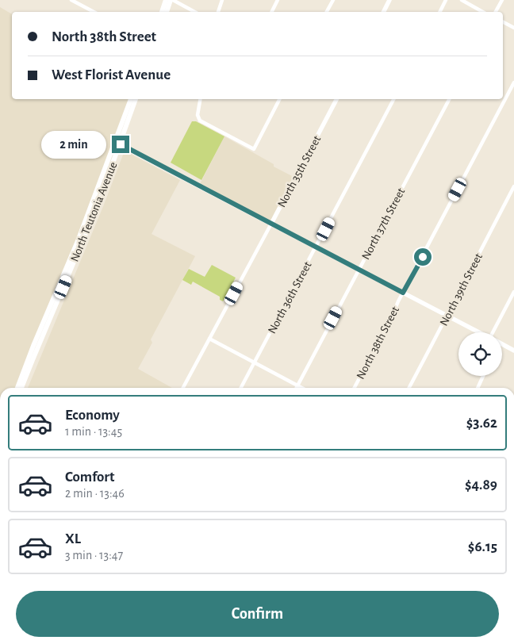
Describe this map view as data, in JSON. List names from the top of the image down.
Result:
{
  "streets": {
    "main road": ["North Teutonia Avenue"],
    "street": [
      "North 35th Street",
      "North 37th Street",
      "North 39th Street",
      "North 36th Street",
      "North 38th Street"
    ]
  },
  "page": {
    "banner": ["North 38th Street", "West Florist Avenue"],
    "bubble": "2 min",
    "list": [
      {
        "name": "Economy",
        "note": "1 min · 13:45",
        "value": "$3.62"
      },
      {
        "name": "Comfort",
        "note": "2 min · 13:46",
        "value": "$4.89"
      },
      {
        "name": "XL",
        "note": "3 min · 13:47",
        "value": "$6.15"
      }
    ],
    "buttons": "Confirm"
  }
}
